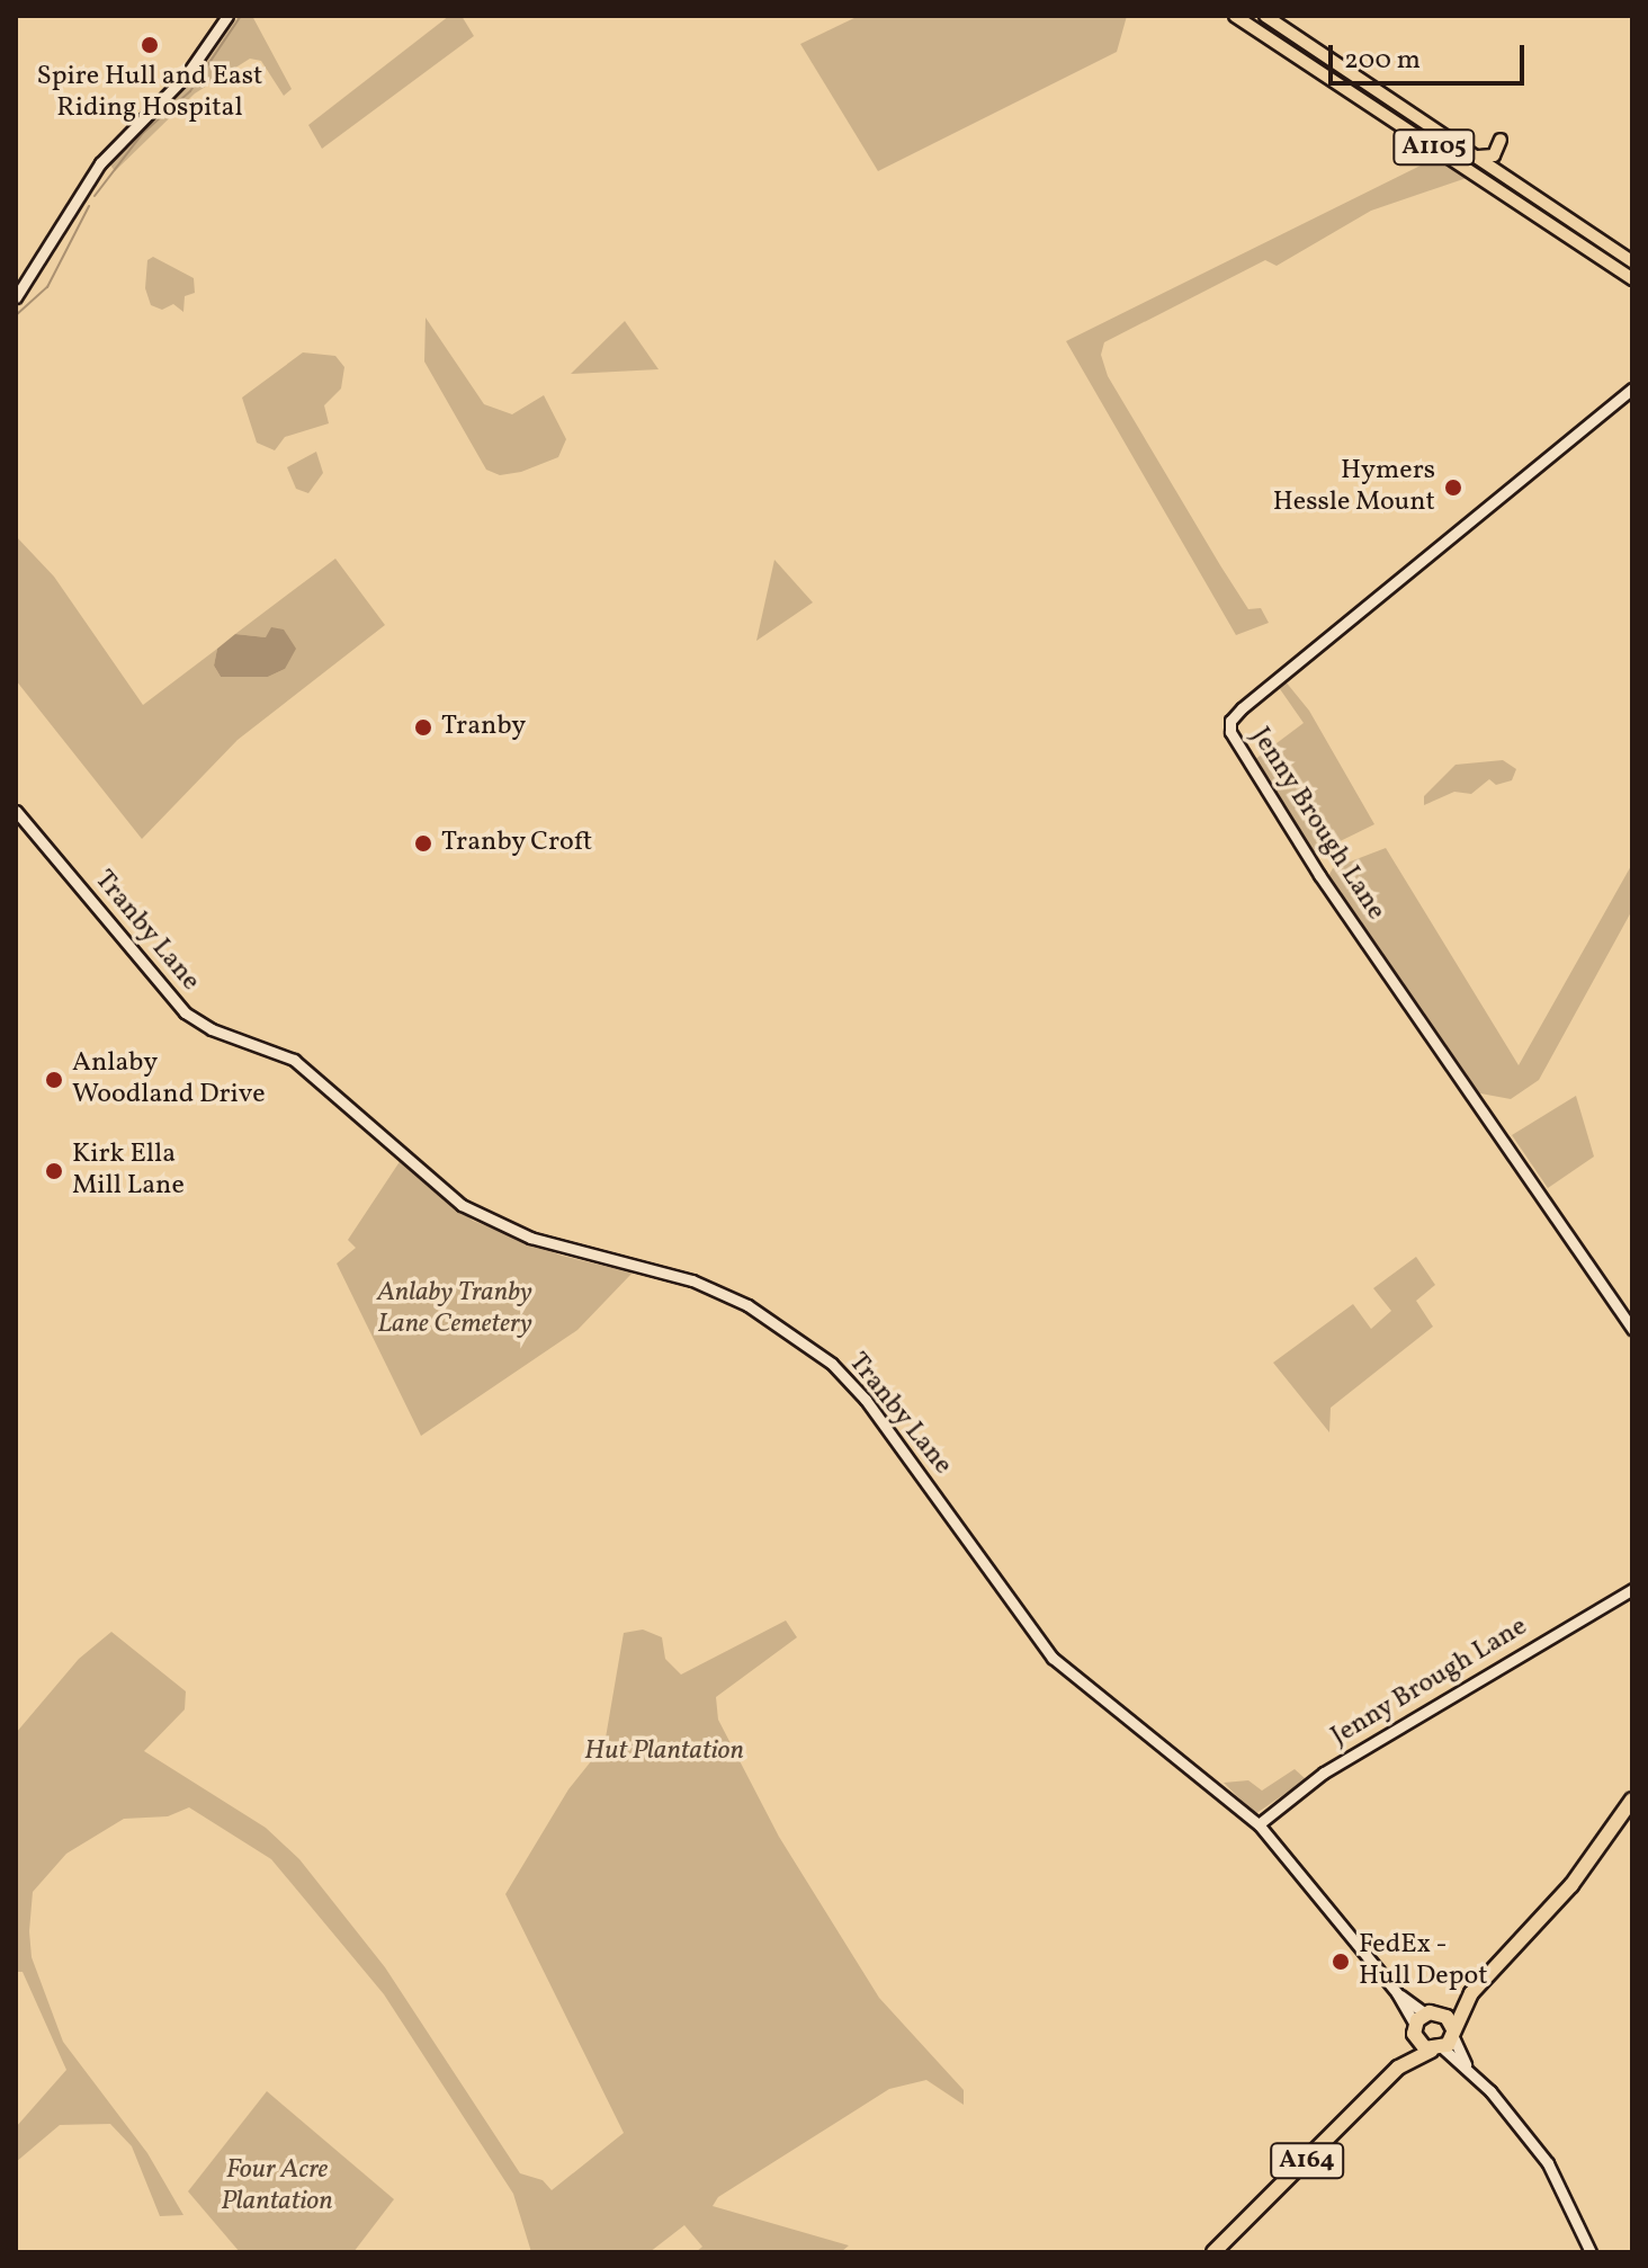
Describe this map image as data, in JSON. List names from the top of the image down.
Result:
{
  "streets": {
    "highway": ["A164"],
    "main road": ["A1105", "Jenny Brough Lane", "Tranby Lane"]
  },
  "crossings": [
    ["Jenny Brough Lane", "Tranby Lane"],
    ["Tranby Lane", "A164"]
  ],
  "parks": ["Anlaby Tranby Lane Cemetery", "Hut Plantation", "Four Acre Plantation"],
  "places": [
    "Spire Hull and East Riding Hospital",
    "Hymers Hessle Mount",
    "Tranby",
    "Tranby Croft",
    "Anlaby Woodland Drive",
    "Kirk Ella Mill Lane",
    "FedEx - Hull Depot"
  ],
  "scale_bar": "200 m"
}
